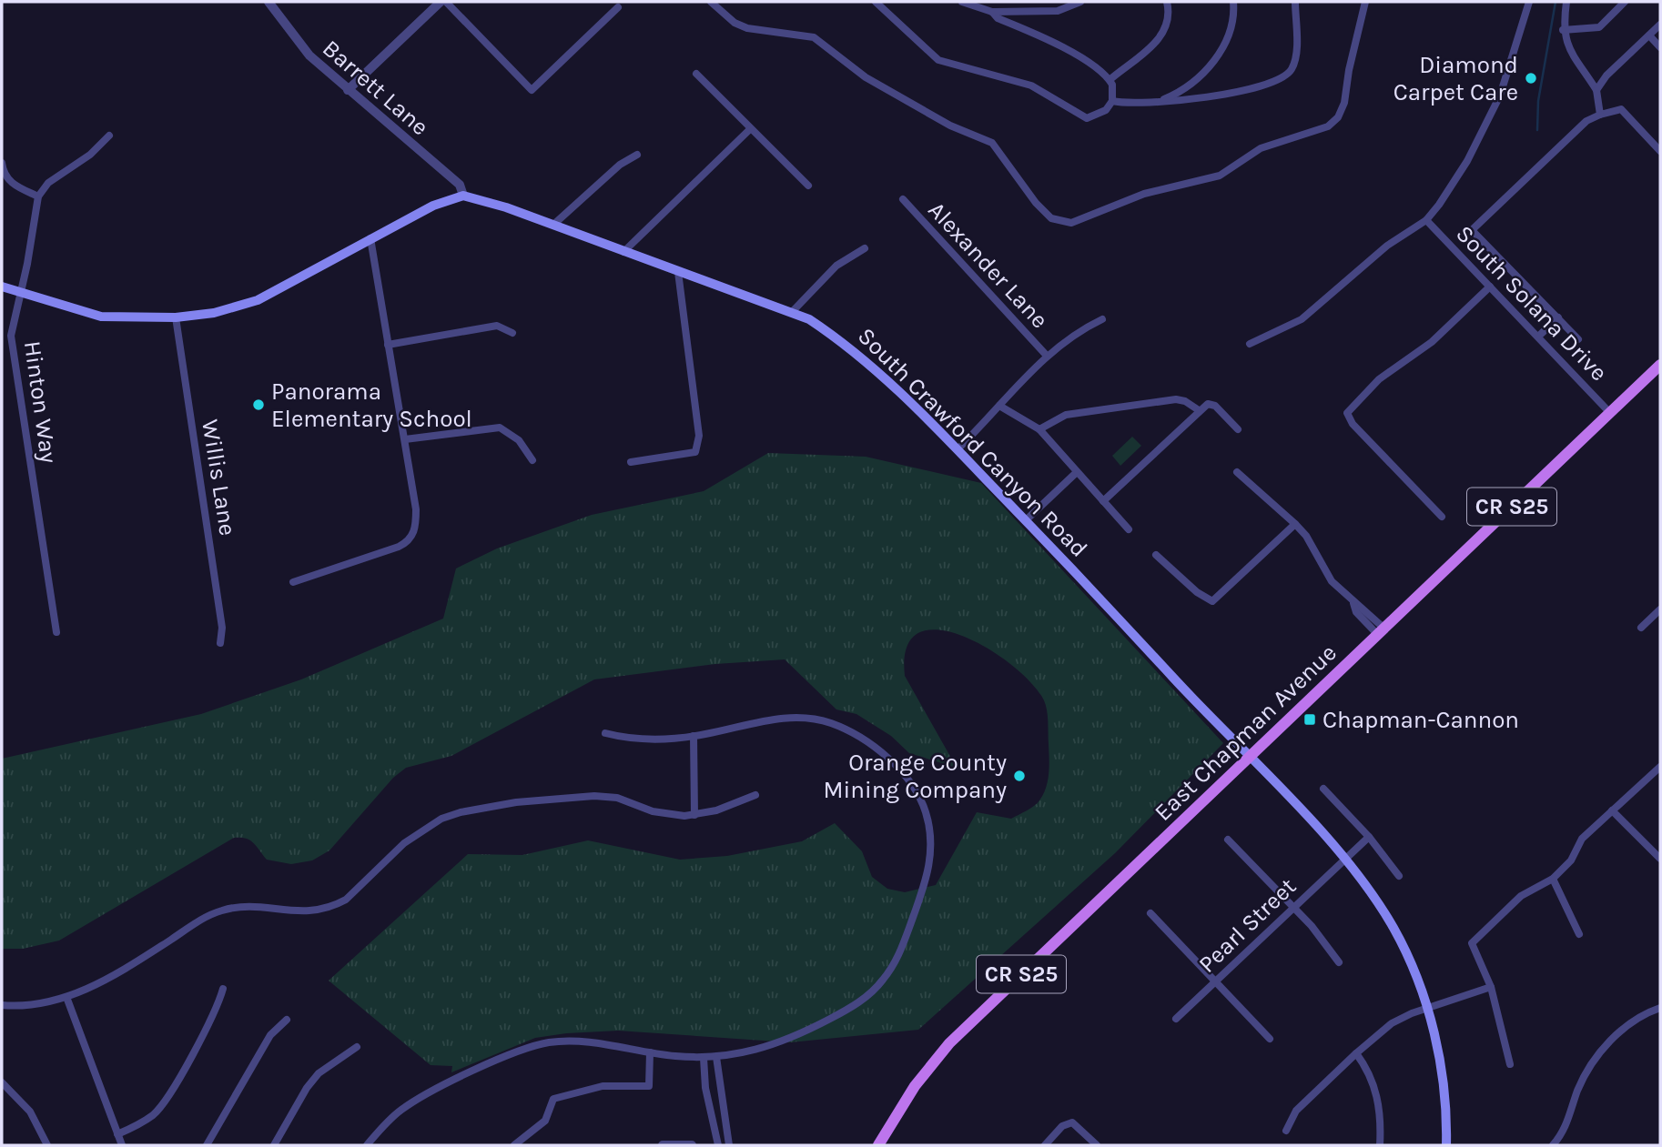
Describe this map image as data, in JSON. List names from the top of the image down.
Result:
{
  "streets": {
    "main road": ["South Crawford Canyon Road", "CR S25", "East Chapman Avenue"],
    "street": [
      "Barrett Lane",
      "Alexander Lane",
      "South Solana Drive",
      "Hinton Way",
      "Willis Lane",
      "Pearl Street"
    ]
  },
  "crossings": [
    ["Barrett Lane", "South Crawford Canyon Road"],
    ["South Solana Drive", "East Chapman Avenue"],
    ["South Crawford Canyon Road", "East Chapman Avenue"],
    ["South Crawford Canyon Road", "Pearl Street"]
  ],
  "places": {
    "other": ["Diamond Carpet Care", "Panorama Elementary School", "Orange County Mining Company"],
    "transit": ["Chapman-Cannon"]
  }
}
